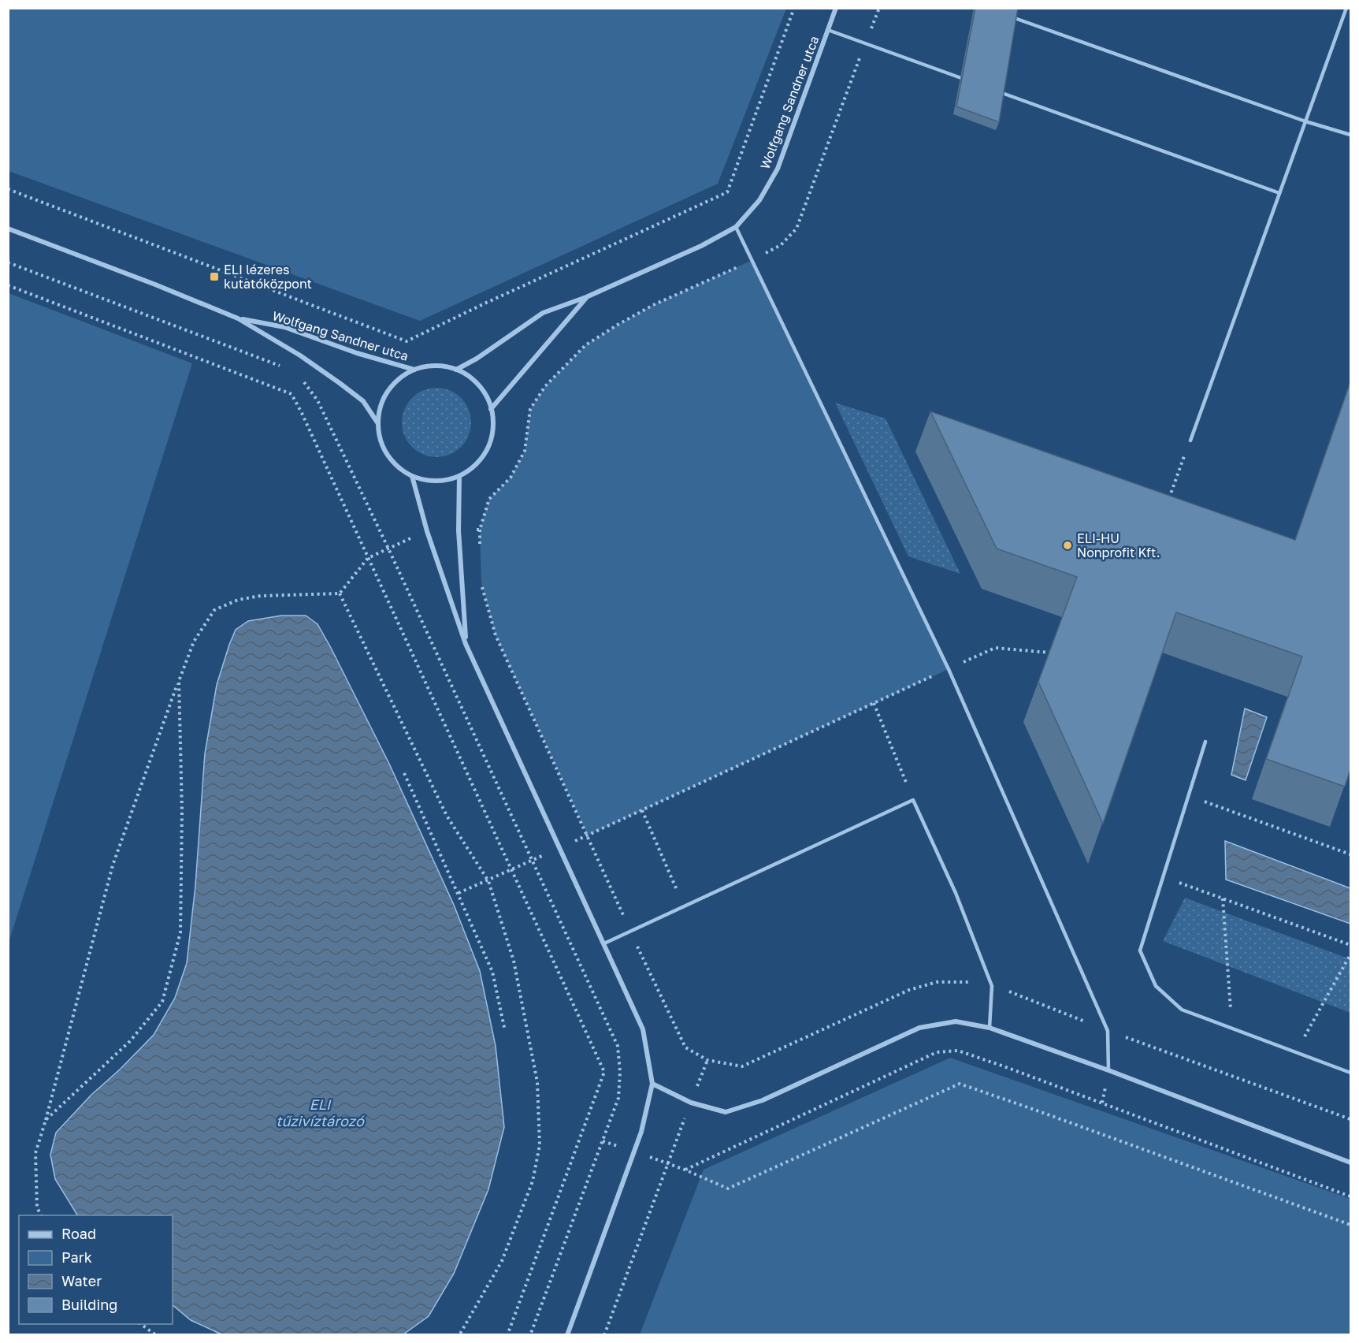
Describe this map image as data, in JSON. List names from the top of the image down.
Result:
{
  "streets": {
    "street": ["Wolfgang Sandner utca"]
  },
  "water": ["ELI tűzivíztározó"],
  "places": {
    "transit": ["ELI lézeres kutatóközpont"],
    "other": ["ELI-HU Nonprofit Kft."]
  },
  "legend": [
    "Road",
    "Park",
    "Water",
    "Building"
  ]
}
